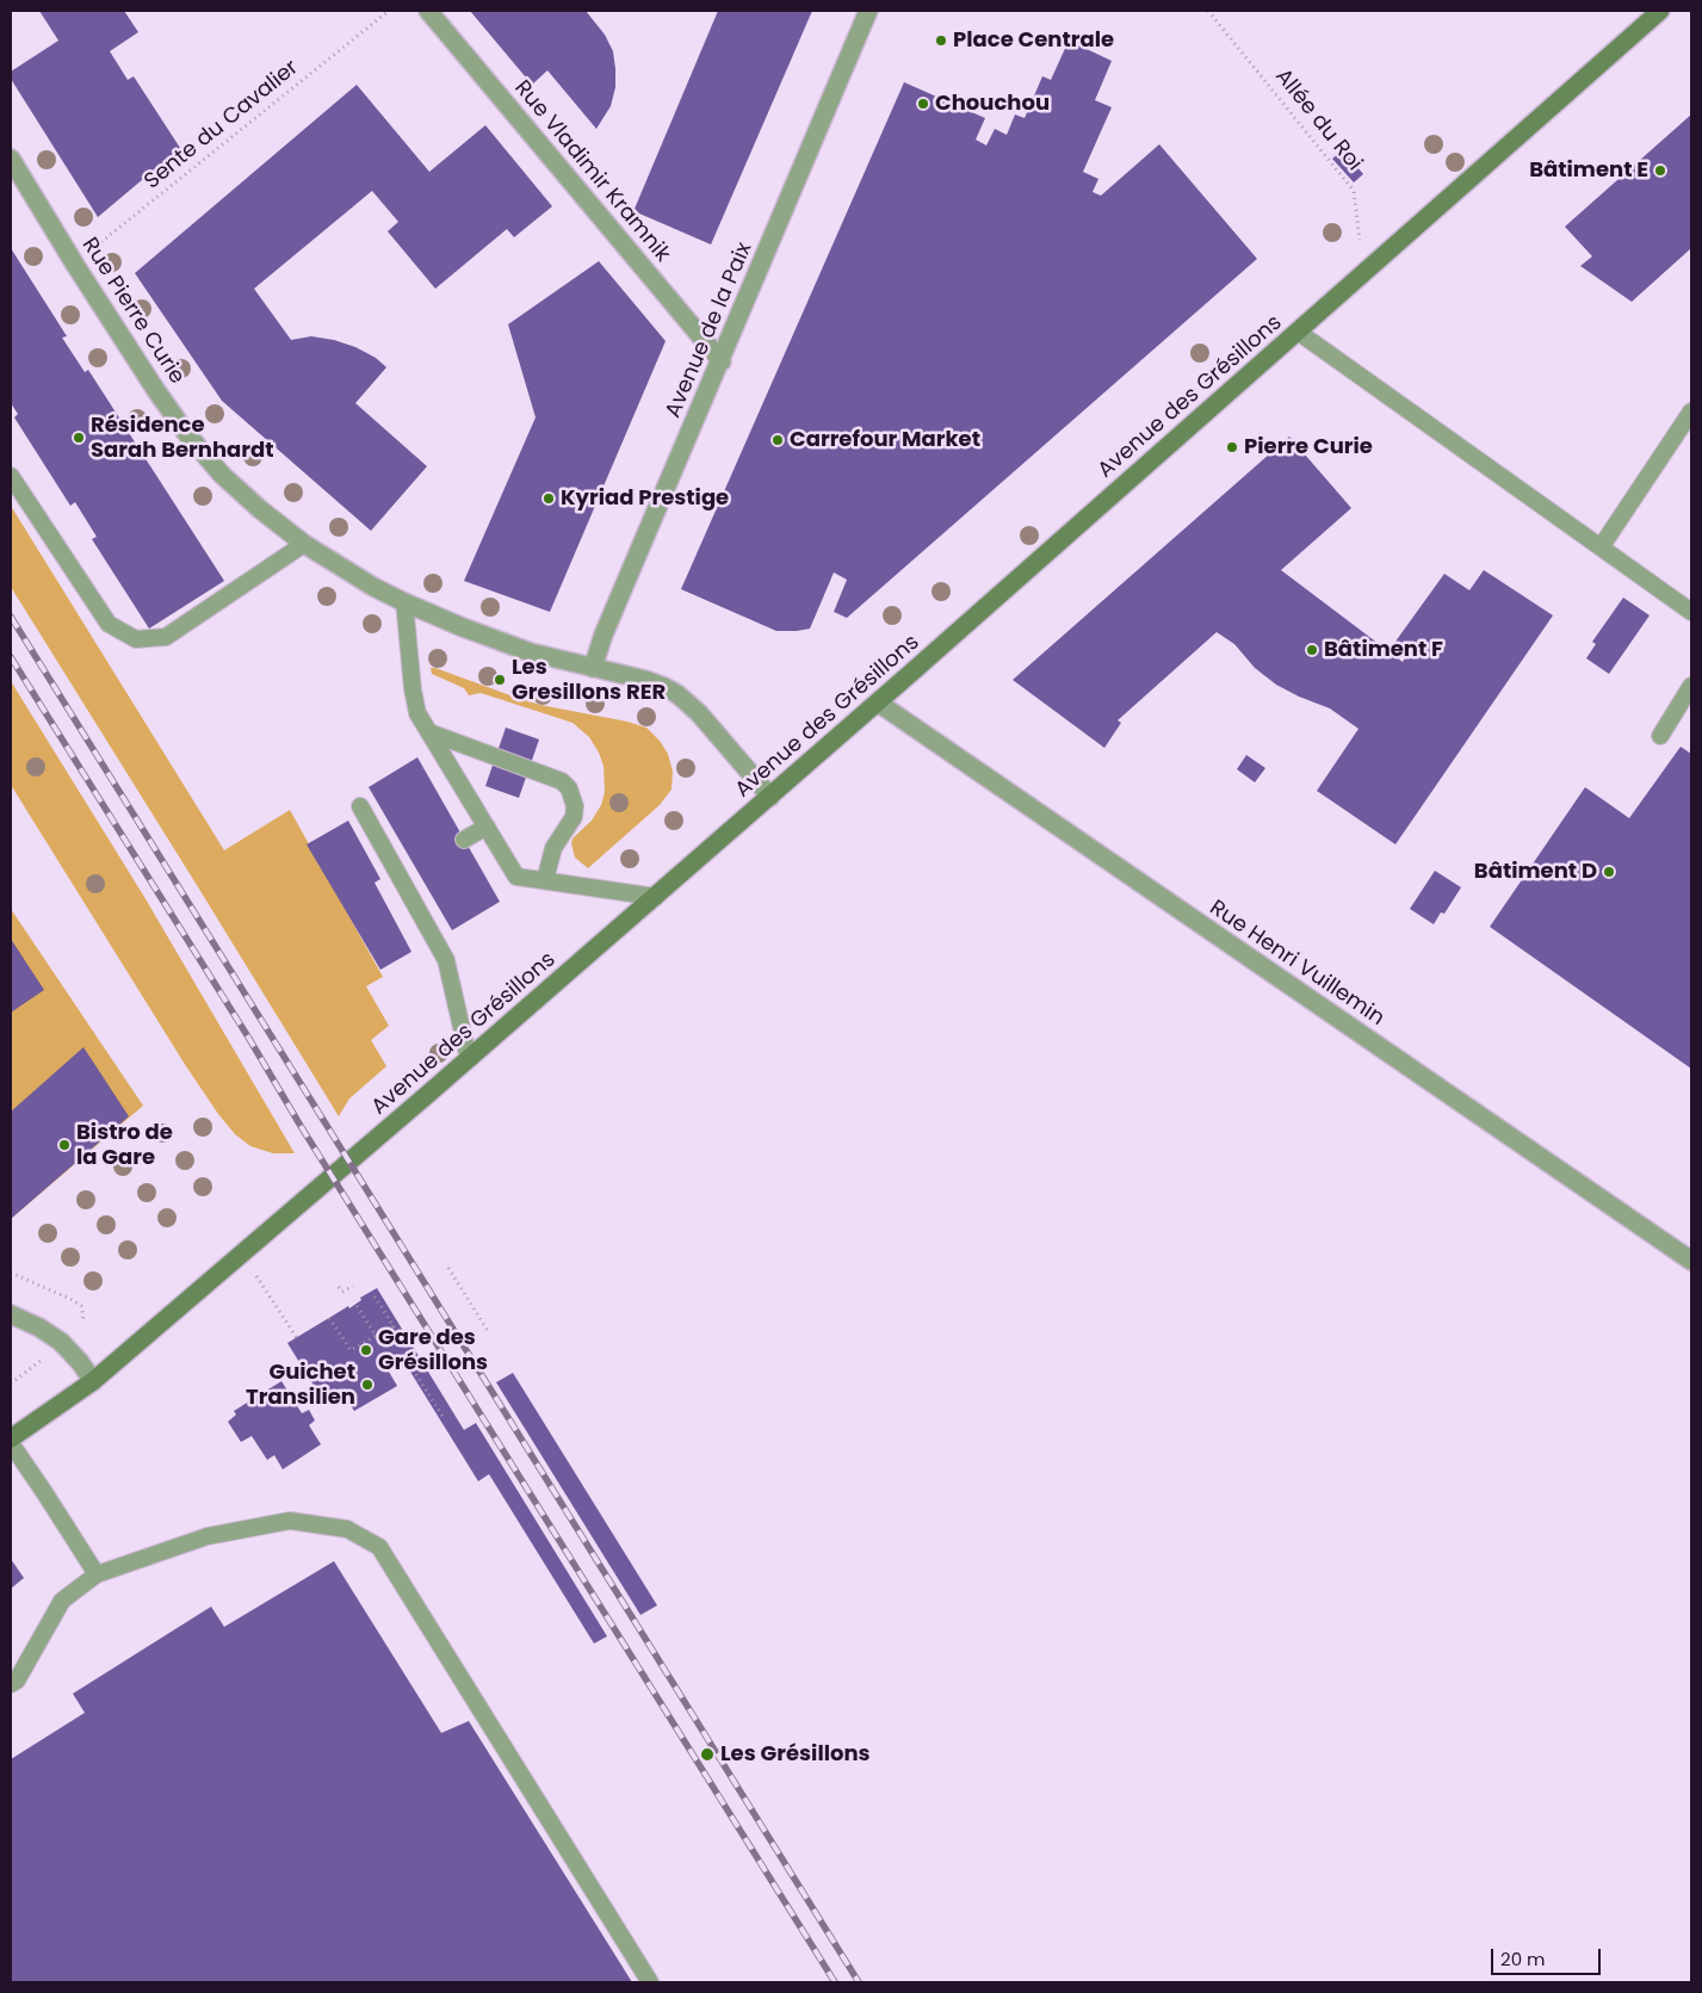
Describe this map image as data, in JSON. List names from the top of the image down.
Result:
{
  "streets": {
    "main road": ["Avenue des Grésillons"],
    "street": [
      "Rue Vladimir Kramnik",
      "Rue Pierre Curie",
      "Avenue de la Paix",
      "Rue Henri Vuillemin"
    ],
    "path": ["Allée du Roi", "Sente du Cavalier"]
  },
  "crossings": [
    ["Allée du Roi", "Avenue des Grésillons"],
    ["Sente du Cavalier", "Rue Pierre Curie"],
    ["Rue Vladimir Kramnik", "Avenue de la Paix"],
    ["Rue Pierre Curie", "Avenue de la Paix"],
    ["Rue Pierre Curie", "Avenue des Grésillons"],
    ["Avenue des Grésillons", "Rue Henri Vuillemin"]
  ],
  "places": [
    "Place Centrale",
    "Chouchou",
    "Bâtiment E",
    "Résidence Sarah Bernhardt",
    "Carrefour Market",
    "Pierre Curie",
    "Kyriad Prestige",
    "Bâtiment F",
    "Les Gresillons RER",
    "Bâtiment D",
    "Bistro de la Gare",
    "Gare des Grésillons",
    "Guichet Transilien",
    "Les Grésillons"
  ],
  "scale_bar": "20 m"
}
